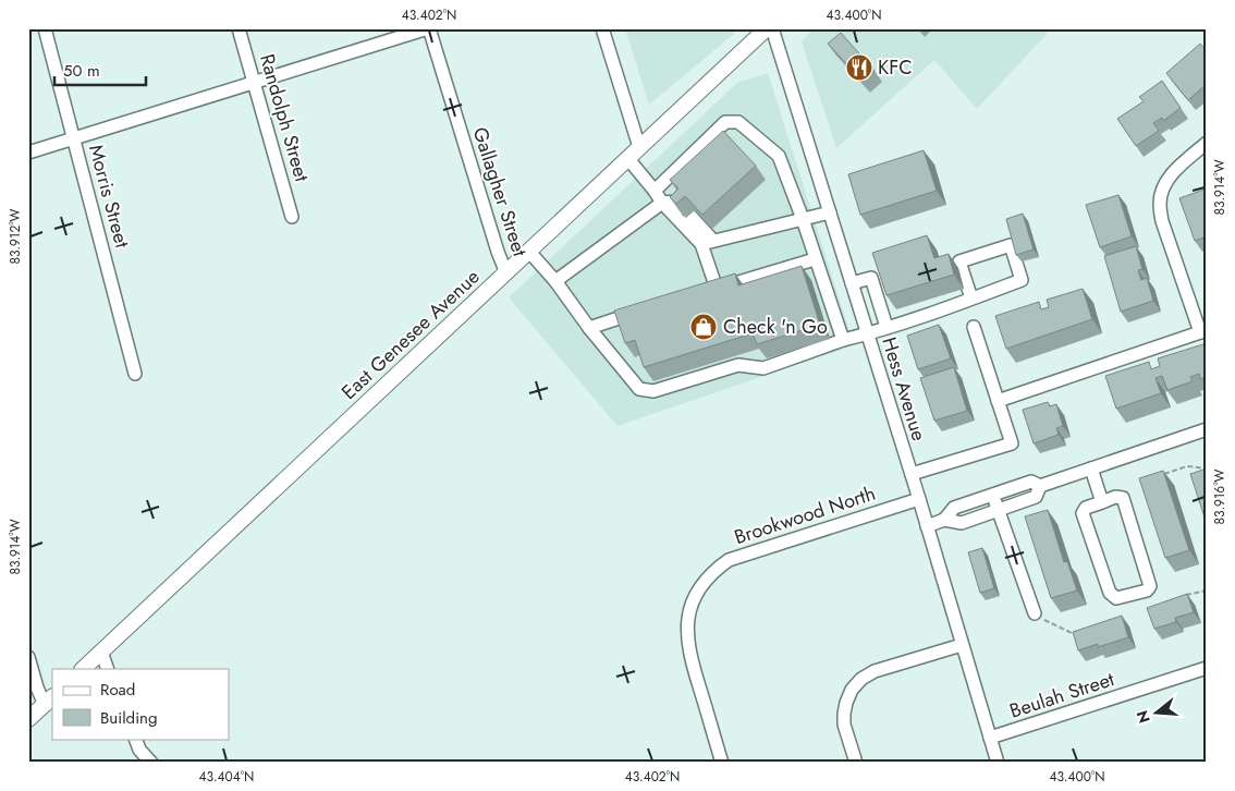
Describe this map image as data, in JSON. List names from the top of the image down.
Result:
{
  "streets": {
    "main road": ["East Genesee Avenue"],
    "street": [
      "Randolph Street",
      "Gallagher Street",
      "Morris Street",
      "Hess Avenue",
      "Brookwood North",
      "Beulah Street"
    ]
  },
  "crossings": [
    ["Gallagher Street", "East Genesee Avenue"],
    ["Hess Avenue", "Brookwood North"],
    ["Hess Avenue", "Beulah Street"]
  ],
  "places": {
    "restaurant": ["KFC"],
    "shop": ["Check 'n Go"]
  },
  "legend": ["Road", "Building"],
  "scale_bar": "50 m",
  "north": "left",
  "coordinates": [
    "43.402°N",
    "43.400°N",
    "83.914°W",
    "83.912°W",
    "83.916°W",
    "43.404°N"
  ]
}
